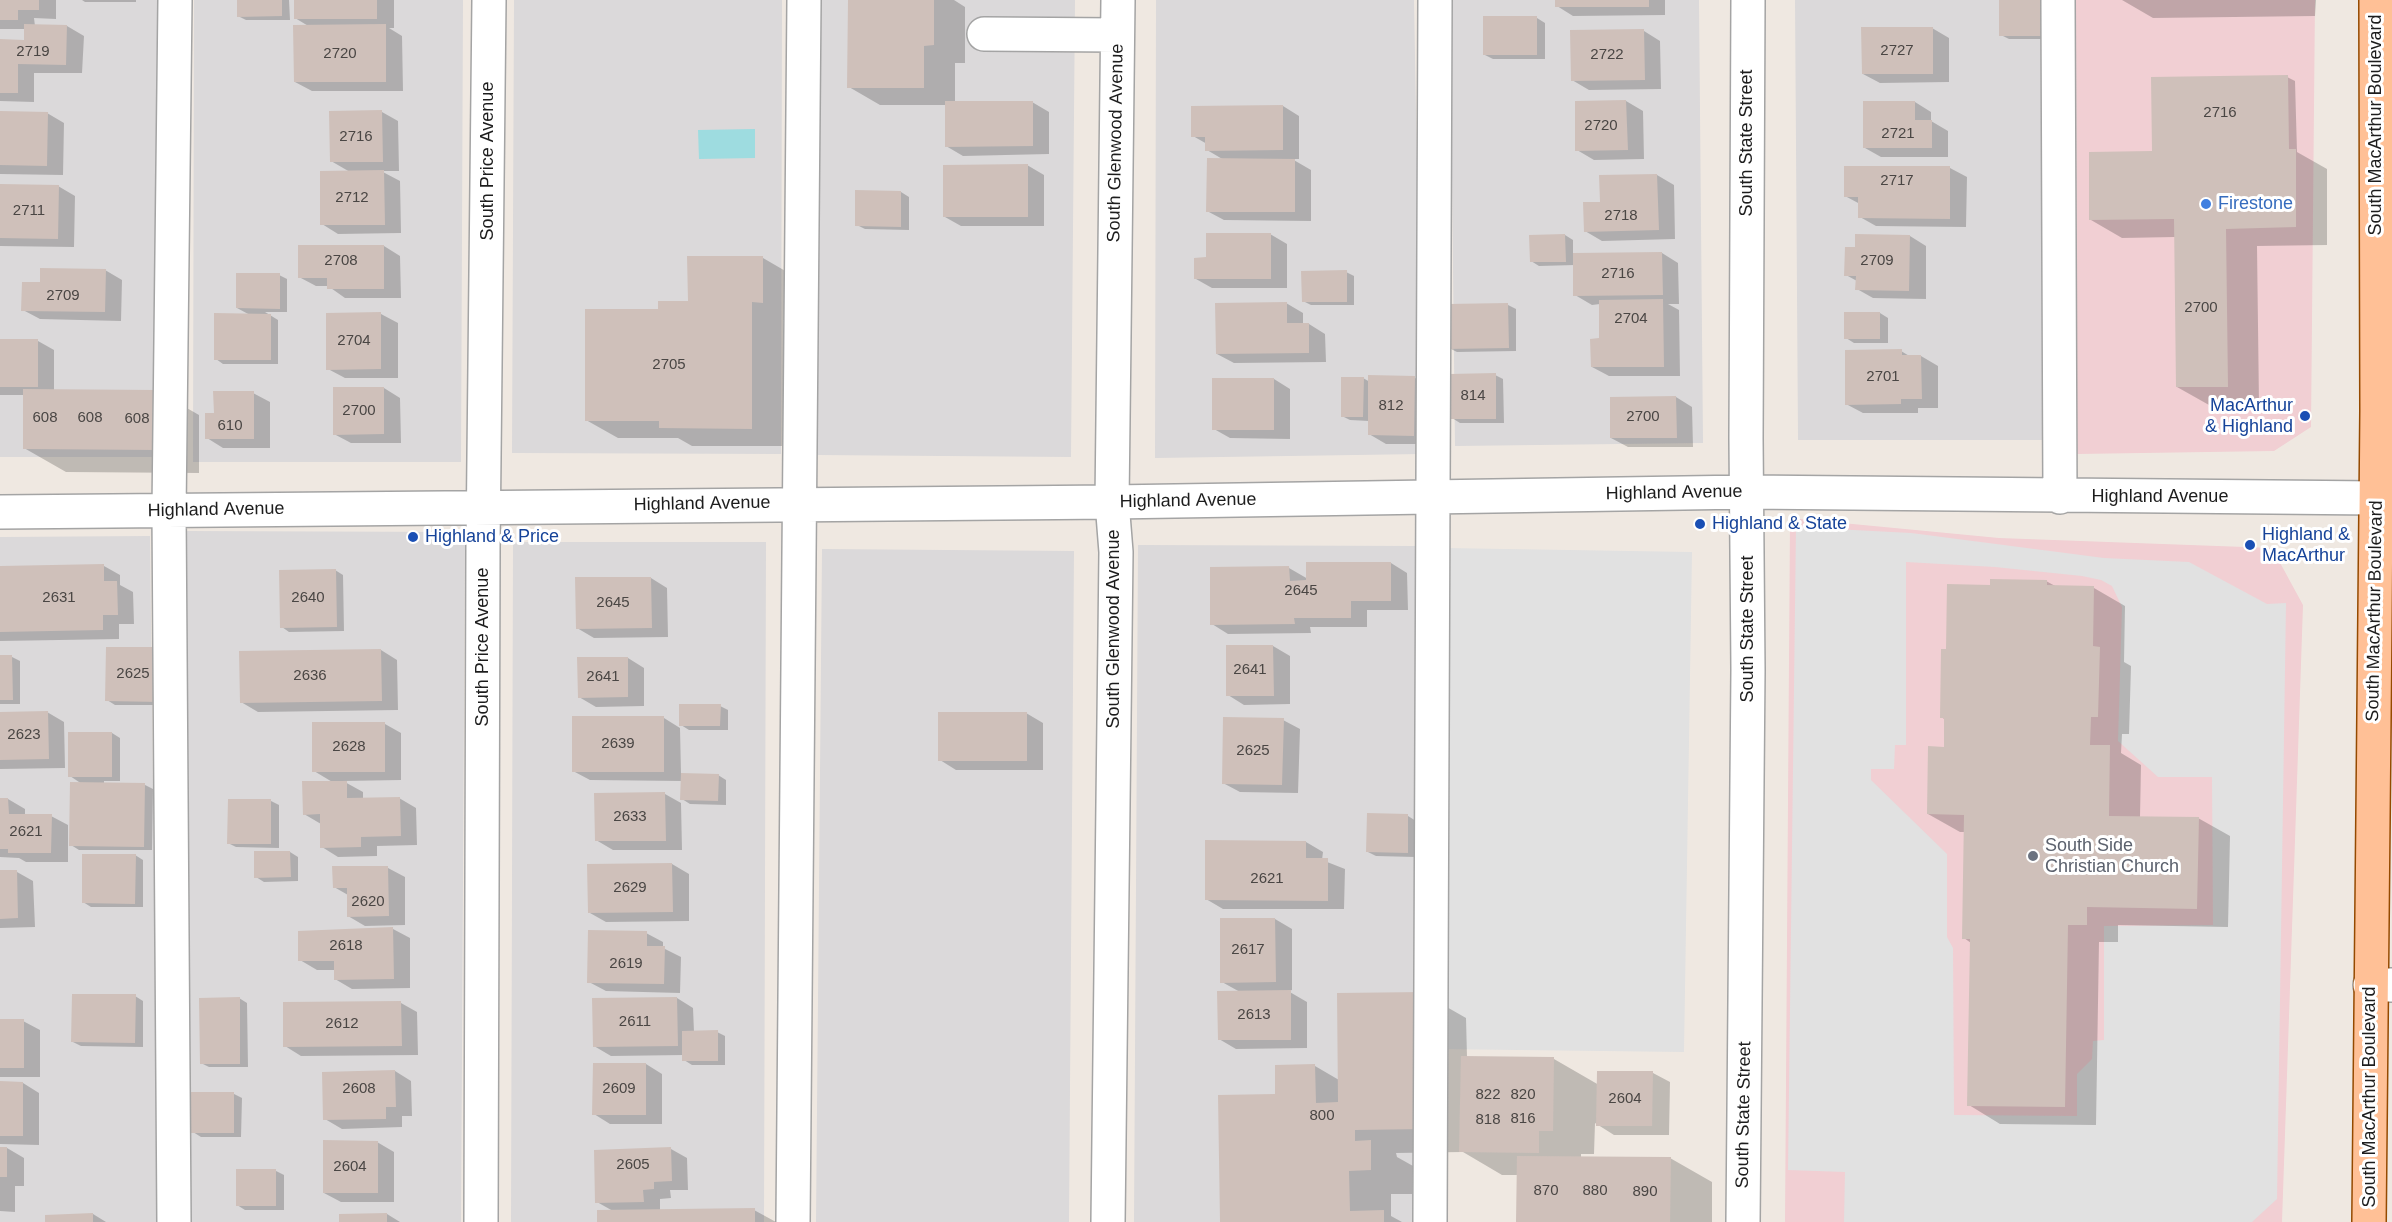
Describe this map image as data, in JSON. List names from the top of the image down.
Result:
{
  "streets": {
    "main road": ["South MacArthur Boulevard"],
    "street": [
      "South Glenwood Avenue",
      "South State Street",
      "South Price Avenue",
      "Highland Avenue"
    ]
  },
  "crossings": [
    ["South MacArthur Boulevard", "Highland Avenue"],
    ["South Glenwood Avenue", "Highland Avenue"],
    ["South State Street", "Highland Avenue"],
    ["South Price Avenue", "Highland Avenue"]
  ],
  "places": [
    "Firestone",
    "MacArthur & Highland",
    "Highland & State",
    "Highland & Price",
    "Highland & MacArthur",
    "South Side Christian Church"
  ],
  "house_numbers": [
    "2727",
    "2719",
    "2720",
    "2722",
    "2716",
    "2720",
    "2721",
    "2716",
    "2717",
    "2712",
    "2711",
    "2718",
    "2708",
    "2709",
    "2716",
    "2709",
    "2700",
    "2704",
    "2704",
    "2705",
    "2701",
    "814",
    "812",
    "2700",
    "2700",
    "608",
    "608",
    "608",
    "610",
    "2645",
    "2631",
    "2640",
    "2645",
    "2641",
    "2625",
    "2636",
    "2641",
    "2623",
    "2639",
    "2628",
    "2625",
    "2633",
    "2621",
    "2621",
    "2629",
    "2620",
    "2618",
    "2617",
    "2619",
    "2613",
    "2611",
    "2612",
    "2608",
    "2609",
    "822",
    "820",
    "2604",
    "800",
    "816",
    "818",
    "2605",
    "2604",
    "870",
    "880",
    "890"
  ]
}
